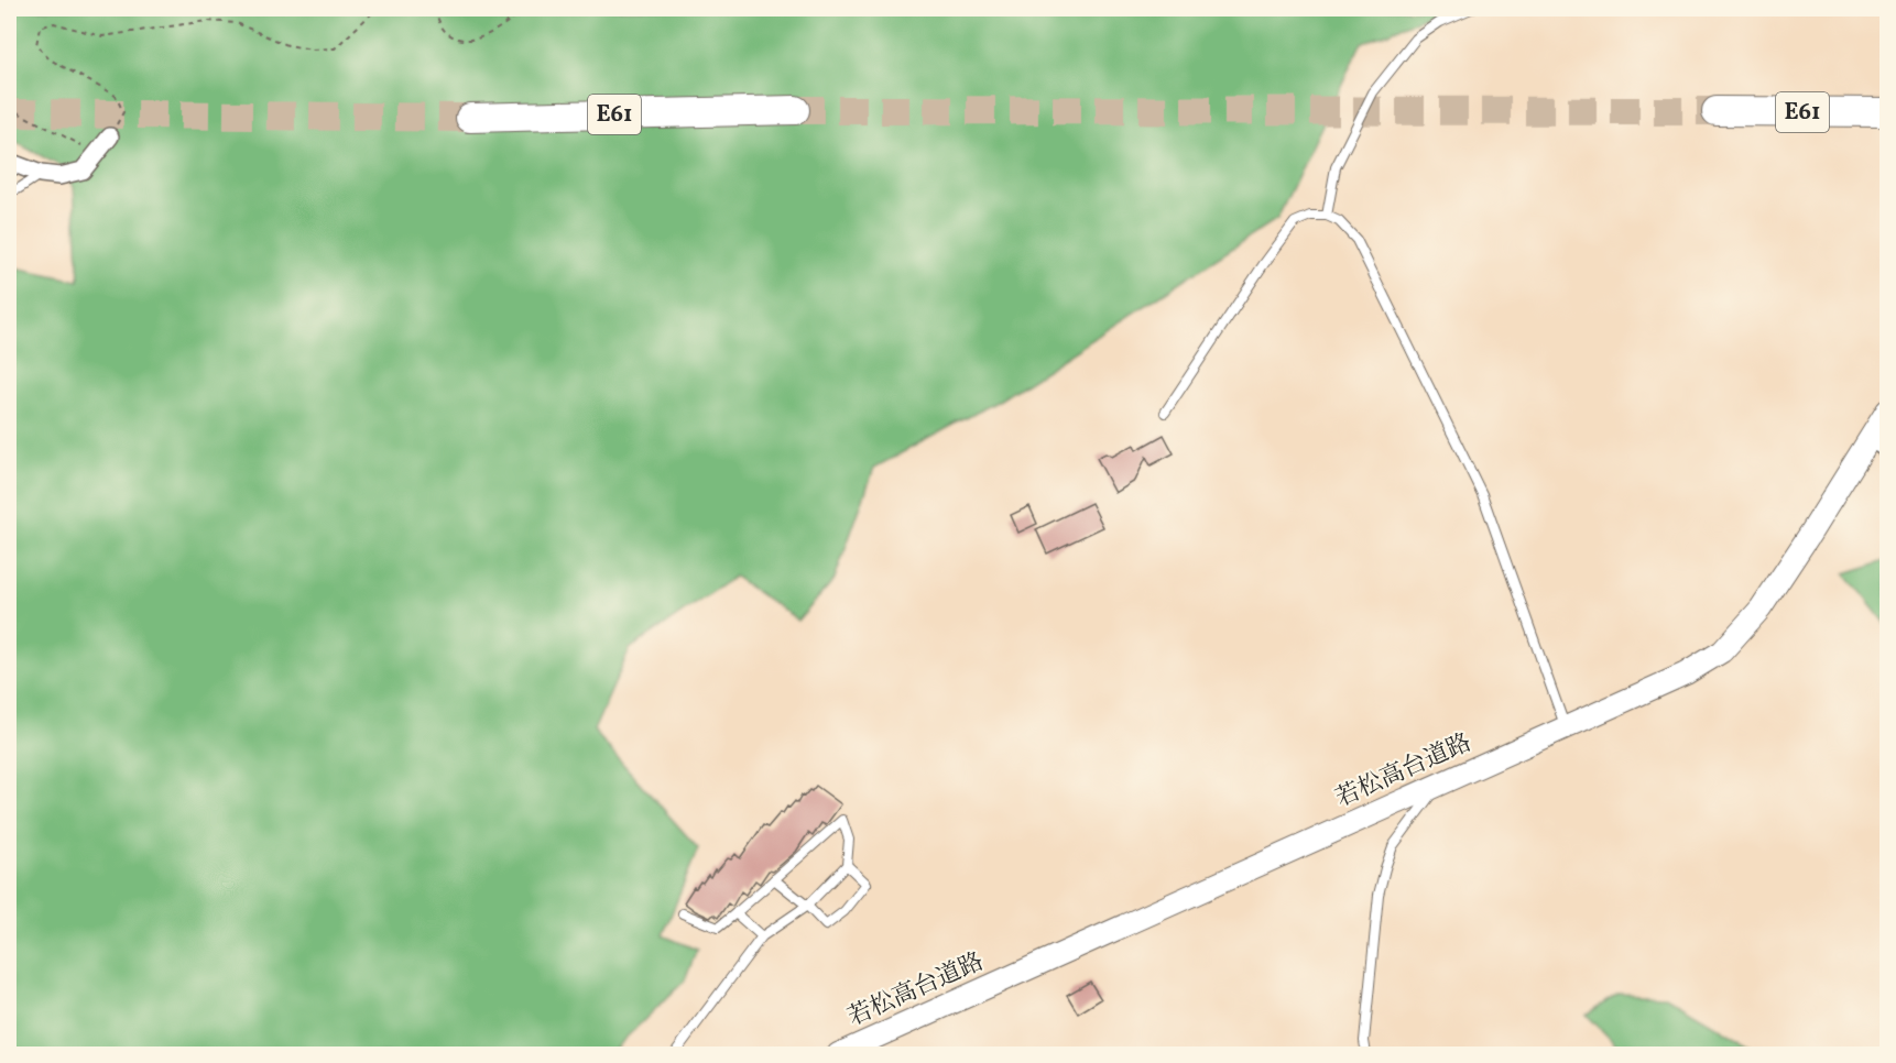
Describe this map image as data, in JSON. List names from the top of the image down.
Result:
{
  "streets": {
    "highway": ["E61"],
    "street": ["若松高台道路"]
  }
}
